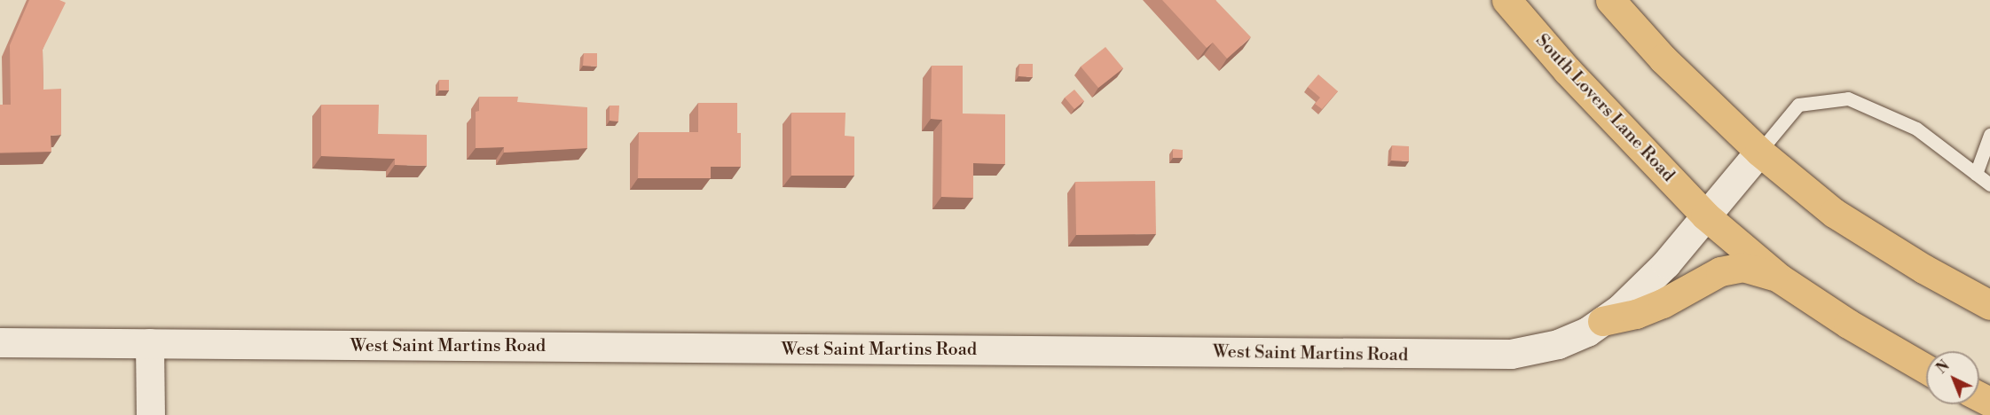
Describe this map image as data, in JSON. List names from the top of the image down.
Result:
{
  "streets": {
    "main road": ["South Lovers Lane Road"],
    "street": ["West Saint Martins Road"]
  },
  "crossings": [
    ["South Lovers Lane Road", "West Saint Martins Road"]
  ],
  "north": "top left"
}
